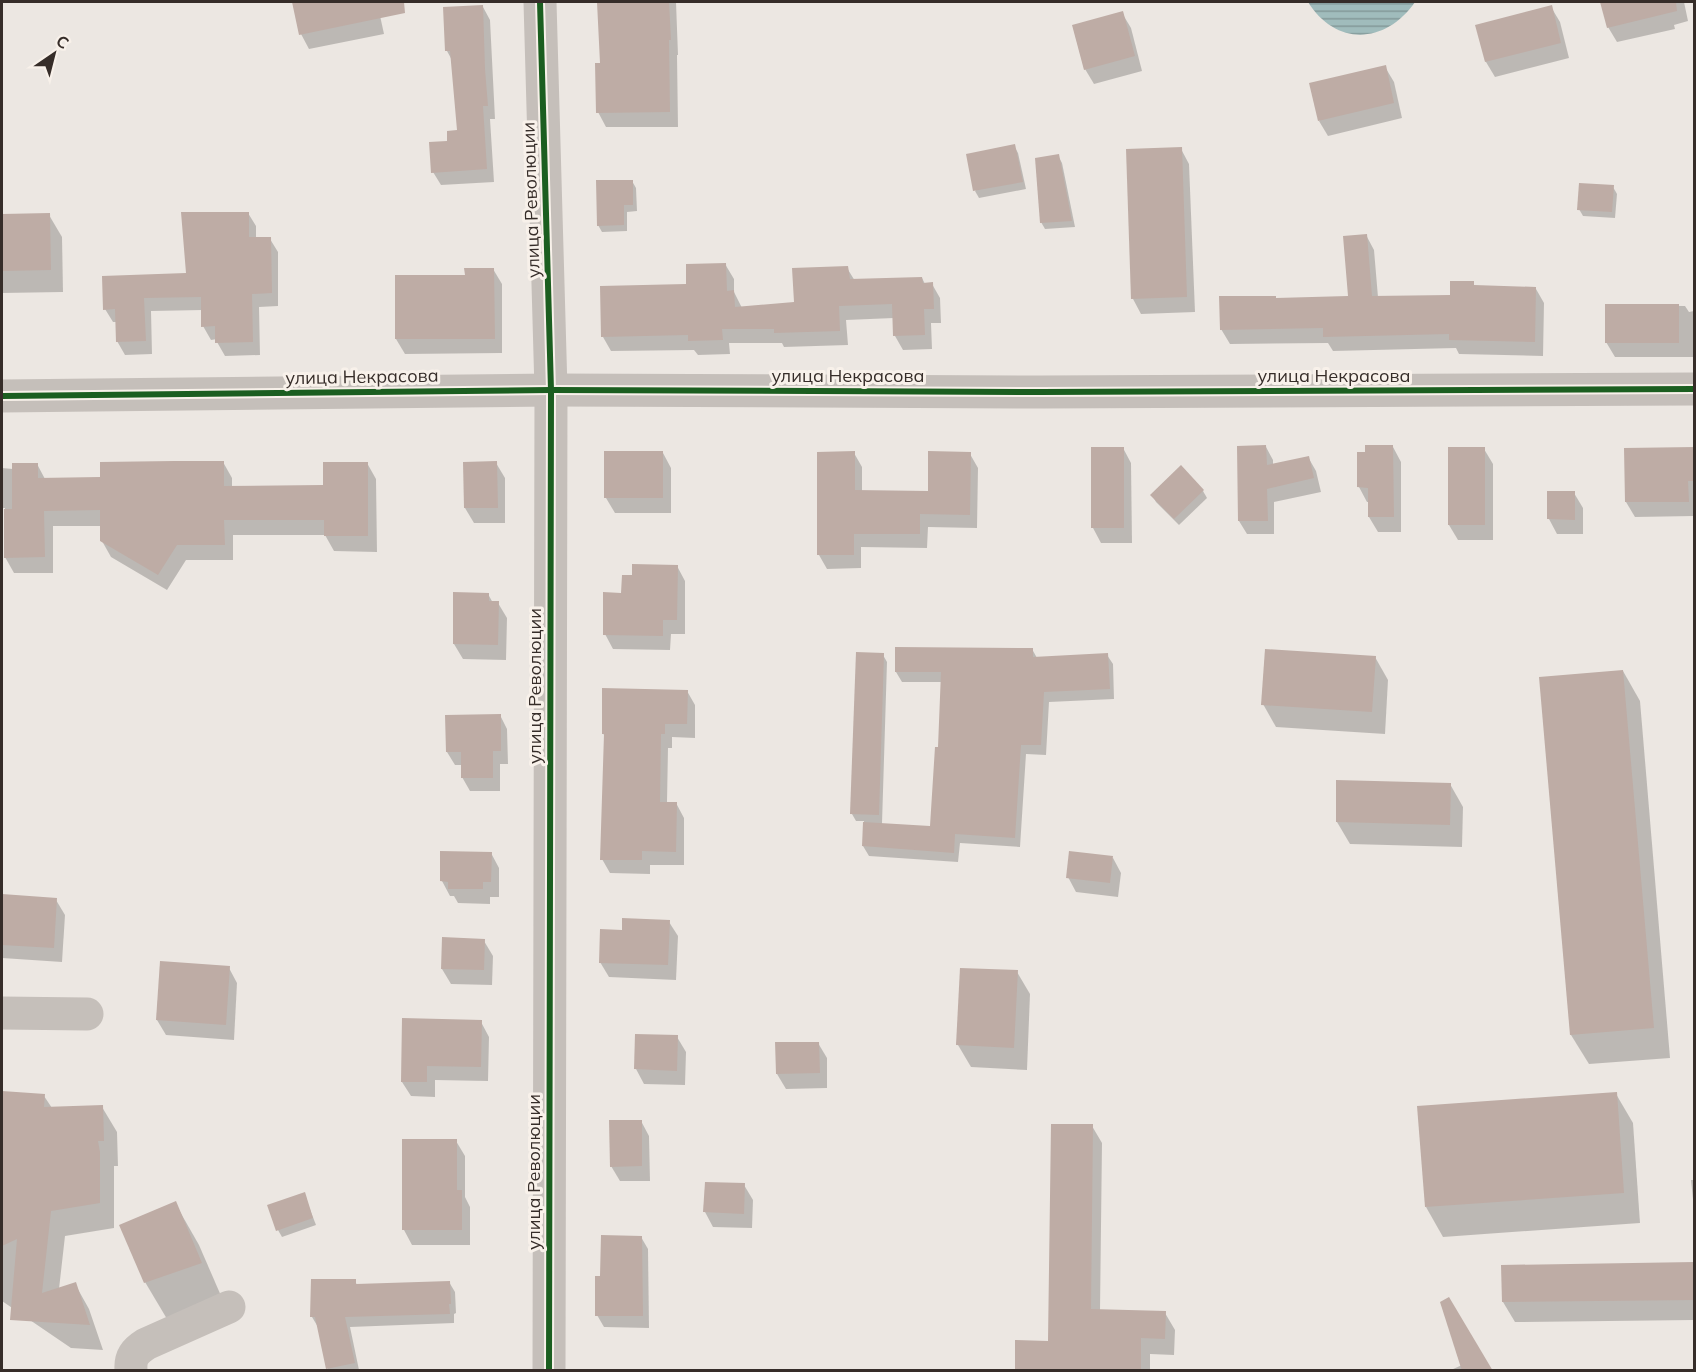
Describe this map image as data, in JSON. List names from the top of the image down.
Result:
{
  "streets": {
    "street": ["улица Революции", "улица Некрасова"]
  },
  "crossings": [
    ["улица Революции", "улица Некрасова"]
  ],
  "north": "top right"
}
